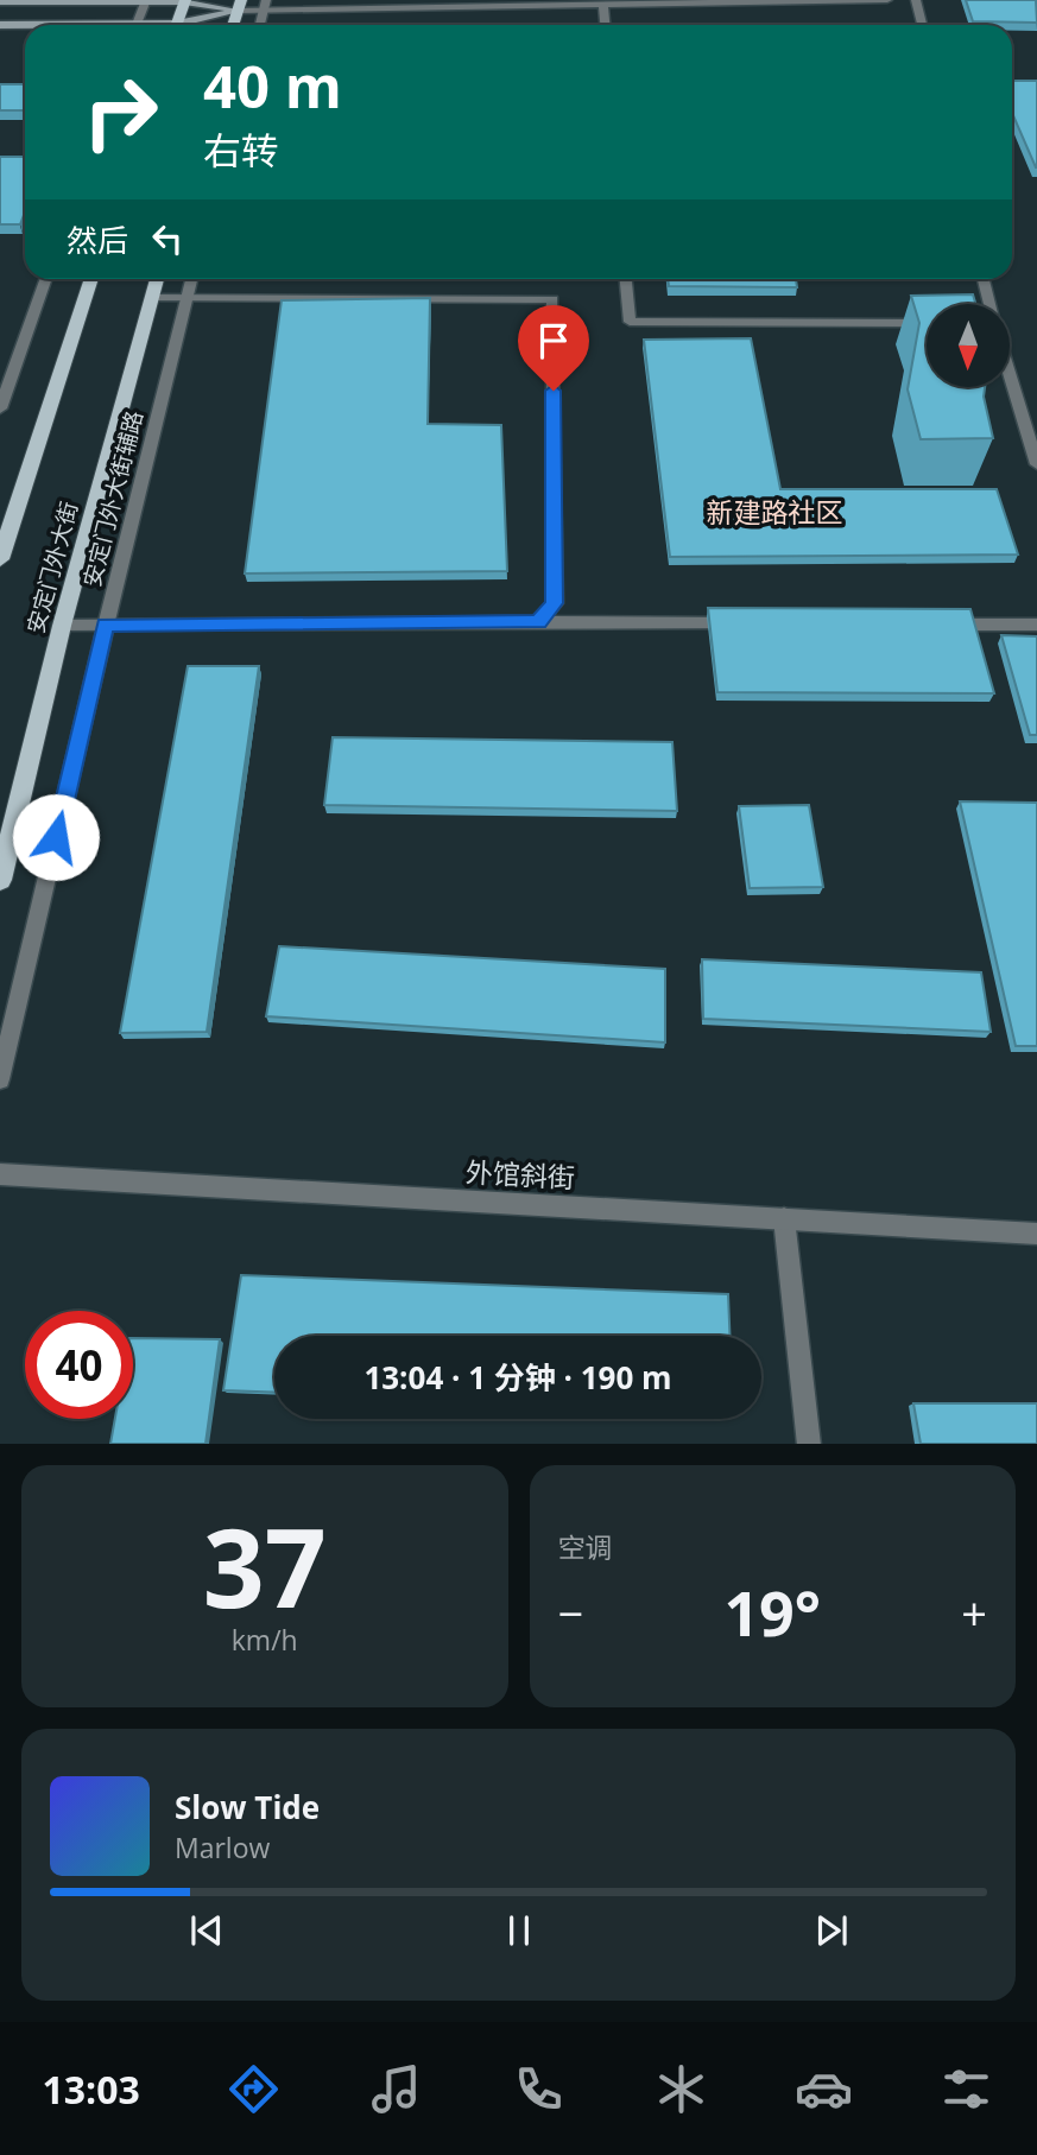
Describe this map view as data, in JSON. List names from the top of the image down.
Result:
{
  "streets": {
    "main road": ["安定门外大街"],
    "street": ["安定门外大街辅路", "外馆斜街"]
  },
  "districts": ["新建路社区"],
  "north": "bottom",
  "page": {
    "turn": ["40 m", "右转"],
    "then": "然后",
    "limit": "40",
    "trip": "13:04 · 1 分钟 · 190 m",
    "tile": [
      ["37", "km/h"],
      "空调"
    ],
    "heat": ["−", "19°", "+"],
    "song": ["Slow Tide", "Marlow"],
    "tabs": "13:03"
  }
}
